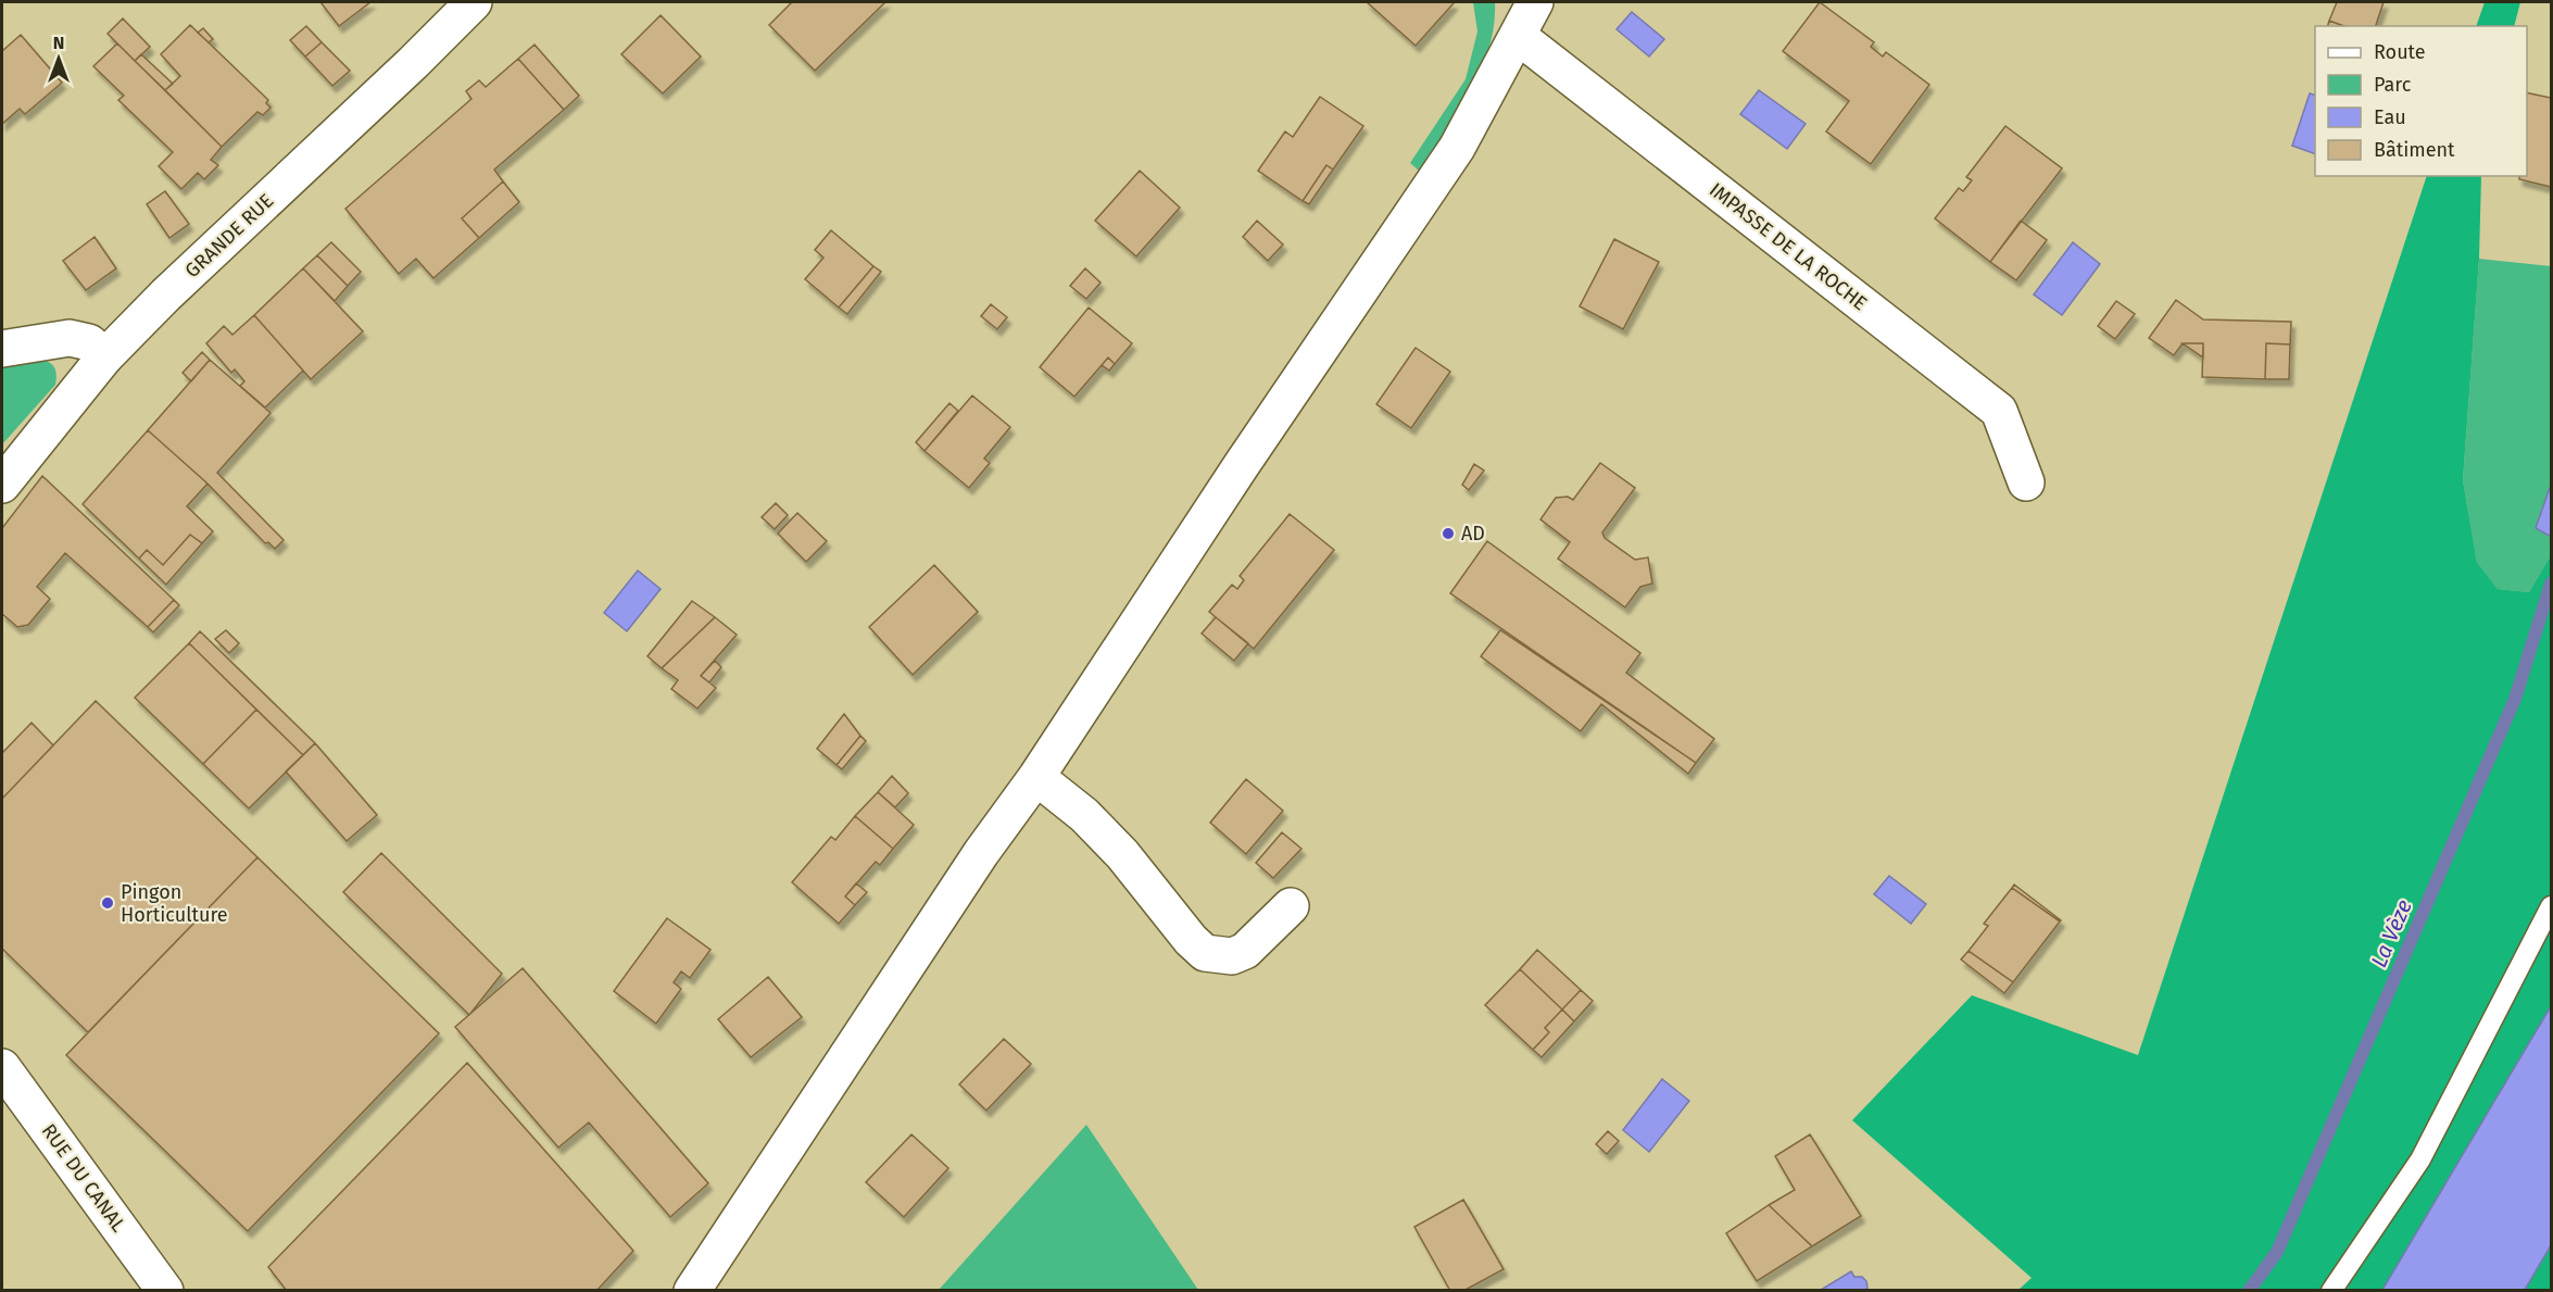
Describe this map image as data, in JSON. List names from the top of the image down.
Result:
{
  "streets": {
    "street": ["GRANDE RUE", "IMPASSE DE LA ROCHE", "RUE DU CANAL"]
  },
  "water": ["La Vèze"],
  "places": ["AD", "Pingon Horticulture"],
  "legend": [
    "Route",
    "Parc",
    "Eau",
    "Bâtiment"
  ],
  "north": "top"
}
